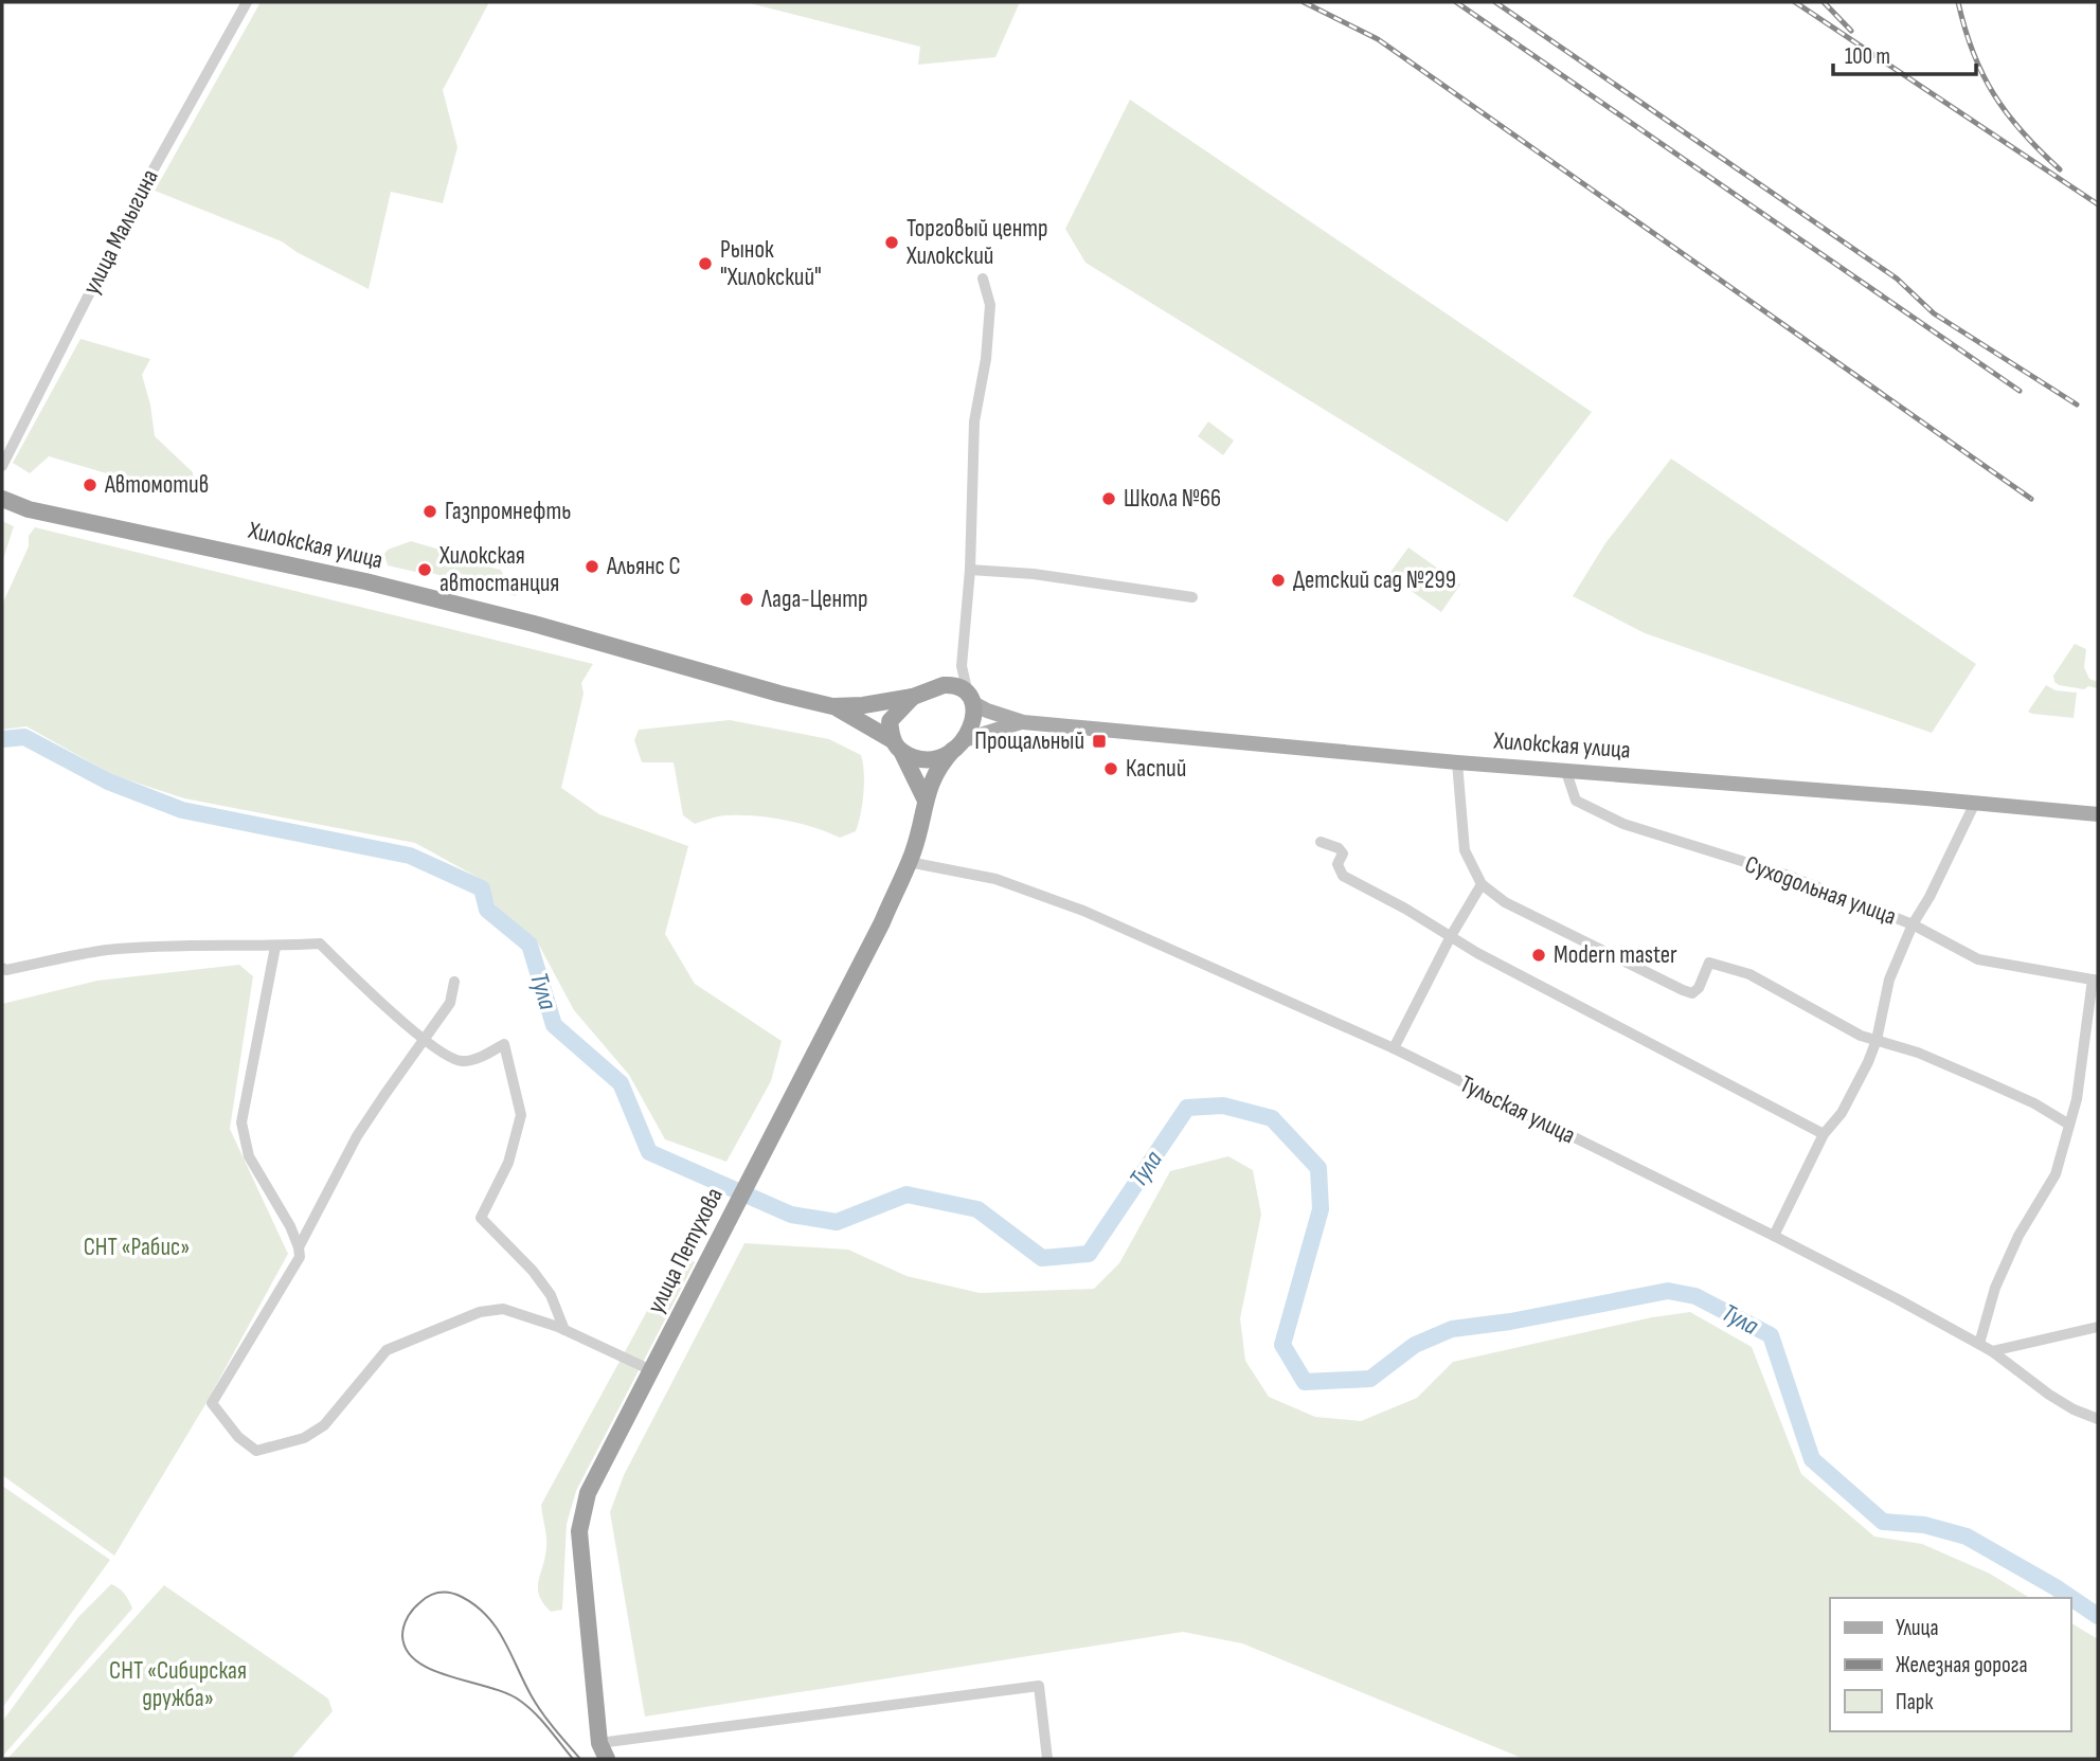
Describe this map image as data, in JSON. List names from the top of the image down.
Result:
{
  "streets": {
    "highway": ["Хилокская улица", "улица Петухова"],
    "street": ["улица Малыгина", "Суходольная улица", "Тульская улица"]
  },
  "crossings": [
    ["Хилокская улица", "Суходольная улица"],
    ["Тульская улица", "улица Петухова"]
  ],
  "water": ["Тула"],
  "parks": ["СНТ «Рабис»", "СНТ «Сибирская дружба»"],
  "places": {
    "other": [
      "Торговый центр Хилокский",
      "Рынок \"Хилокский\"",
      "Автомотив",
      "Школа №66",
      "Газпромнефть",
      "Альянс С",
      "Хилокская автостанция",
      "Детский сад №299",
      "Лада-Центр",
      "Каспий",
      "Modern master"
    ],
    "transit": ["Прощальный"]
  },
  "legend": ["Улица", "Железная дорога", "Парк"],
  "scale_bar": "100 m"
}
